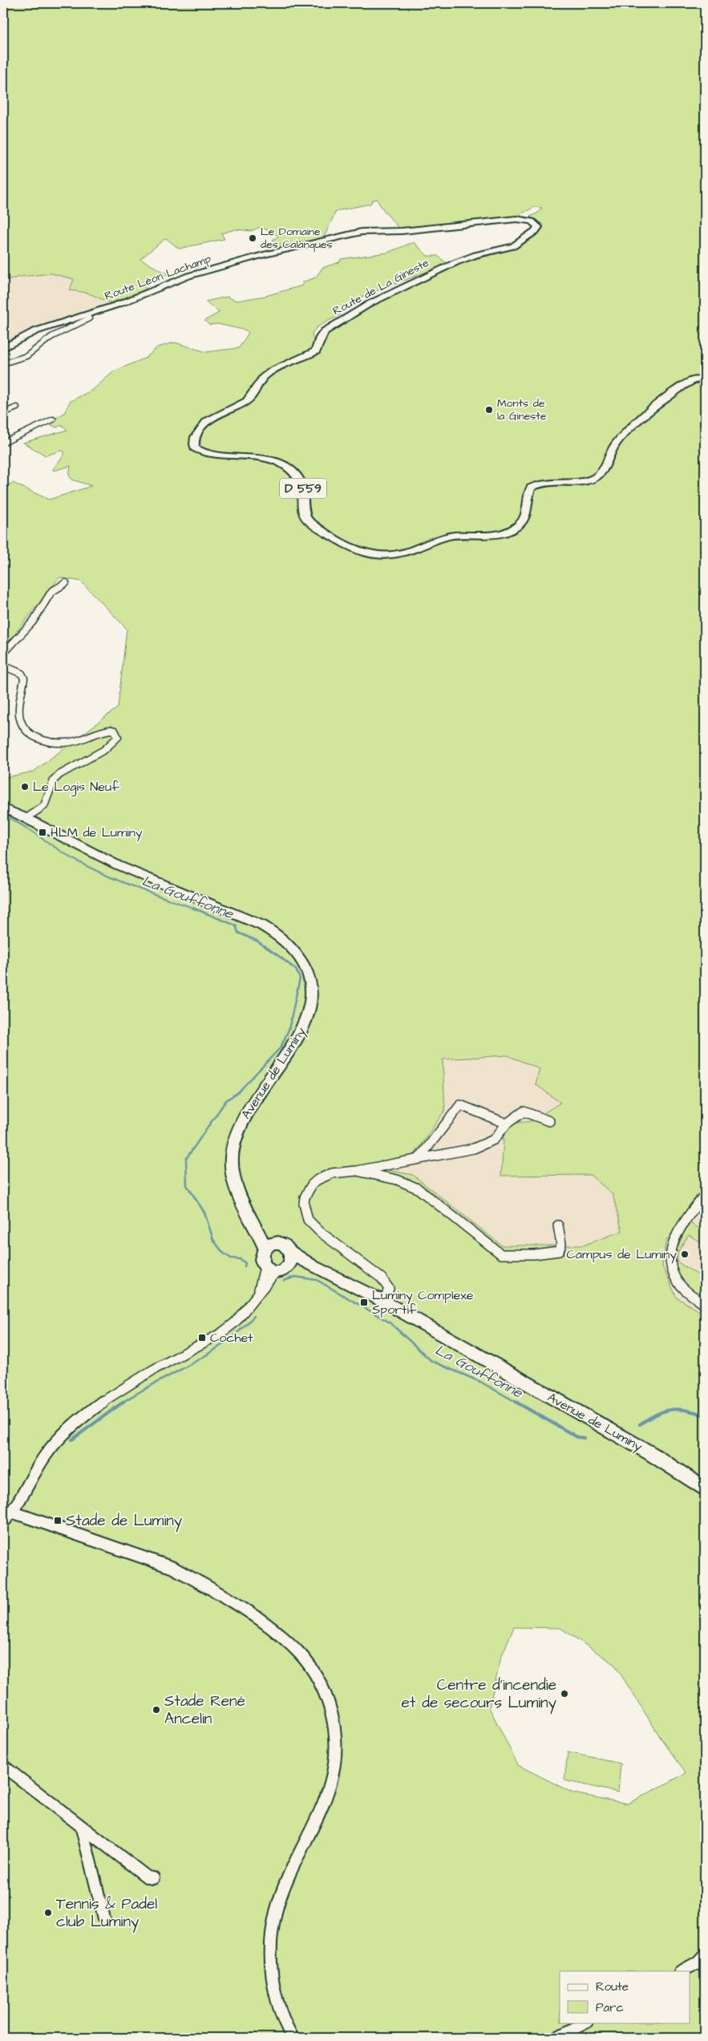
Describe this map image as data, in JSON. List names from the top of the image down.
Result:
{
  "streets": {
    "main road": ["Route Léon Lachamp", "Route de La Gineste", "D 559"],
    "street": ["Avenue de Luminy"]
  },
  "crossings": [
    ["Route Léon Lachamp", "Route de La Gineste"]
  ],
  "water": ["La Gouffonne"],
  "places": {
    "other": [
      "Le Domaine des Calanques",
      "Monts de la Gineste",
      "Le Logis Neuf",
      "Campus de Luminy",
      "Centre d’incendie et de secours Luminy",
      "Stade René Ancelin",
      "Tennis & Padel club Luminy"
    ],
    "transit": [
      "HLM de Luminy",
      "Luminy Complexe Sportif",
      "Cochet",
      "Stade de Luminy"
    ]
  },
  "legend": ["Route", "Parc"]
}
